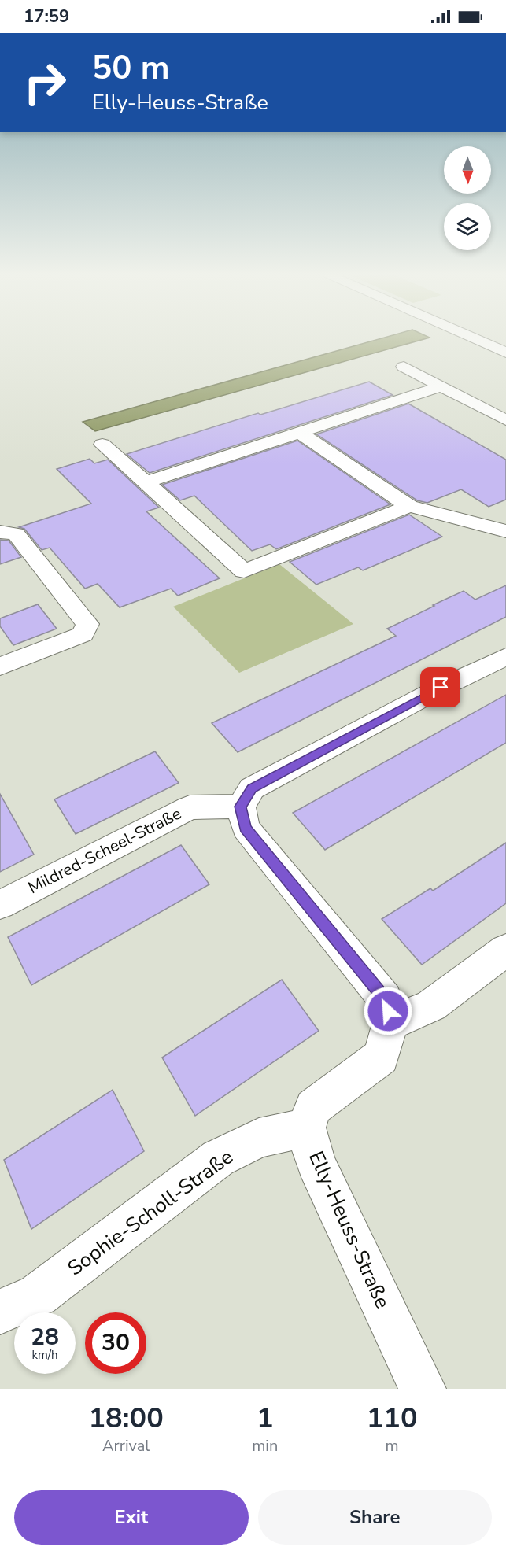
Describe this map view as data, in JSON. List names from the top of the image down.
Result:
{
  "streets": {
    "street": ["Mildred-Scheel-Straße", "Sophie-Scholl-Straße", "Elly-Heuss-Straße"]
  },
  "crossings": [
    ["Sophie-Scholl-Straße", "Elly-Heuss-Straße"]
  ],
  "north": "bottom",
  "page": {
    "status": "17:59",
    "turn": ["50 m", "Elly-Heuss-Straße"],
    "speed": "28 km/h",
    "limit": "30",
    "eta": [
      "18:00",
      "Arrival",
      "1",
      "min",
      "110",
      "m"
    ],
    "buttons": ["Exit", "Share"]
  }
}
